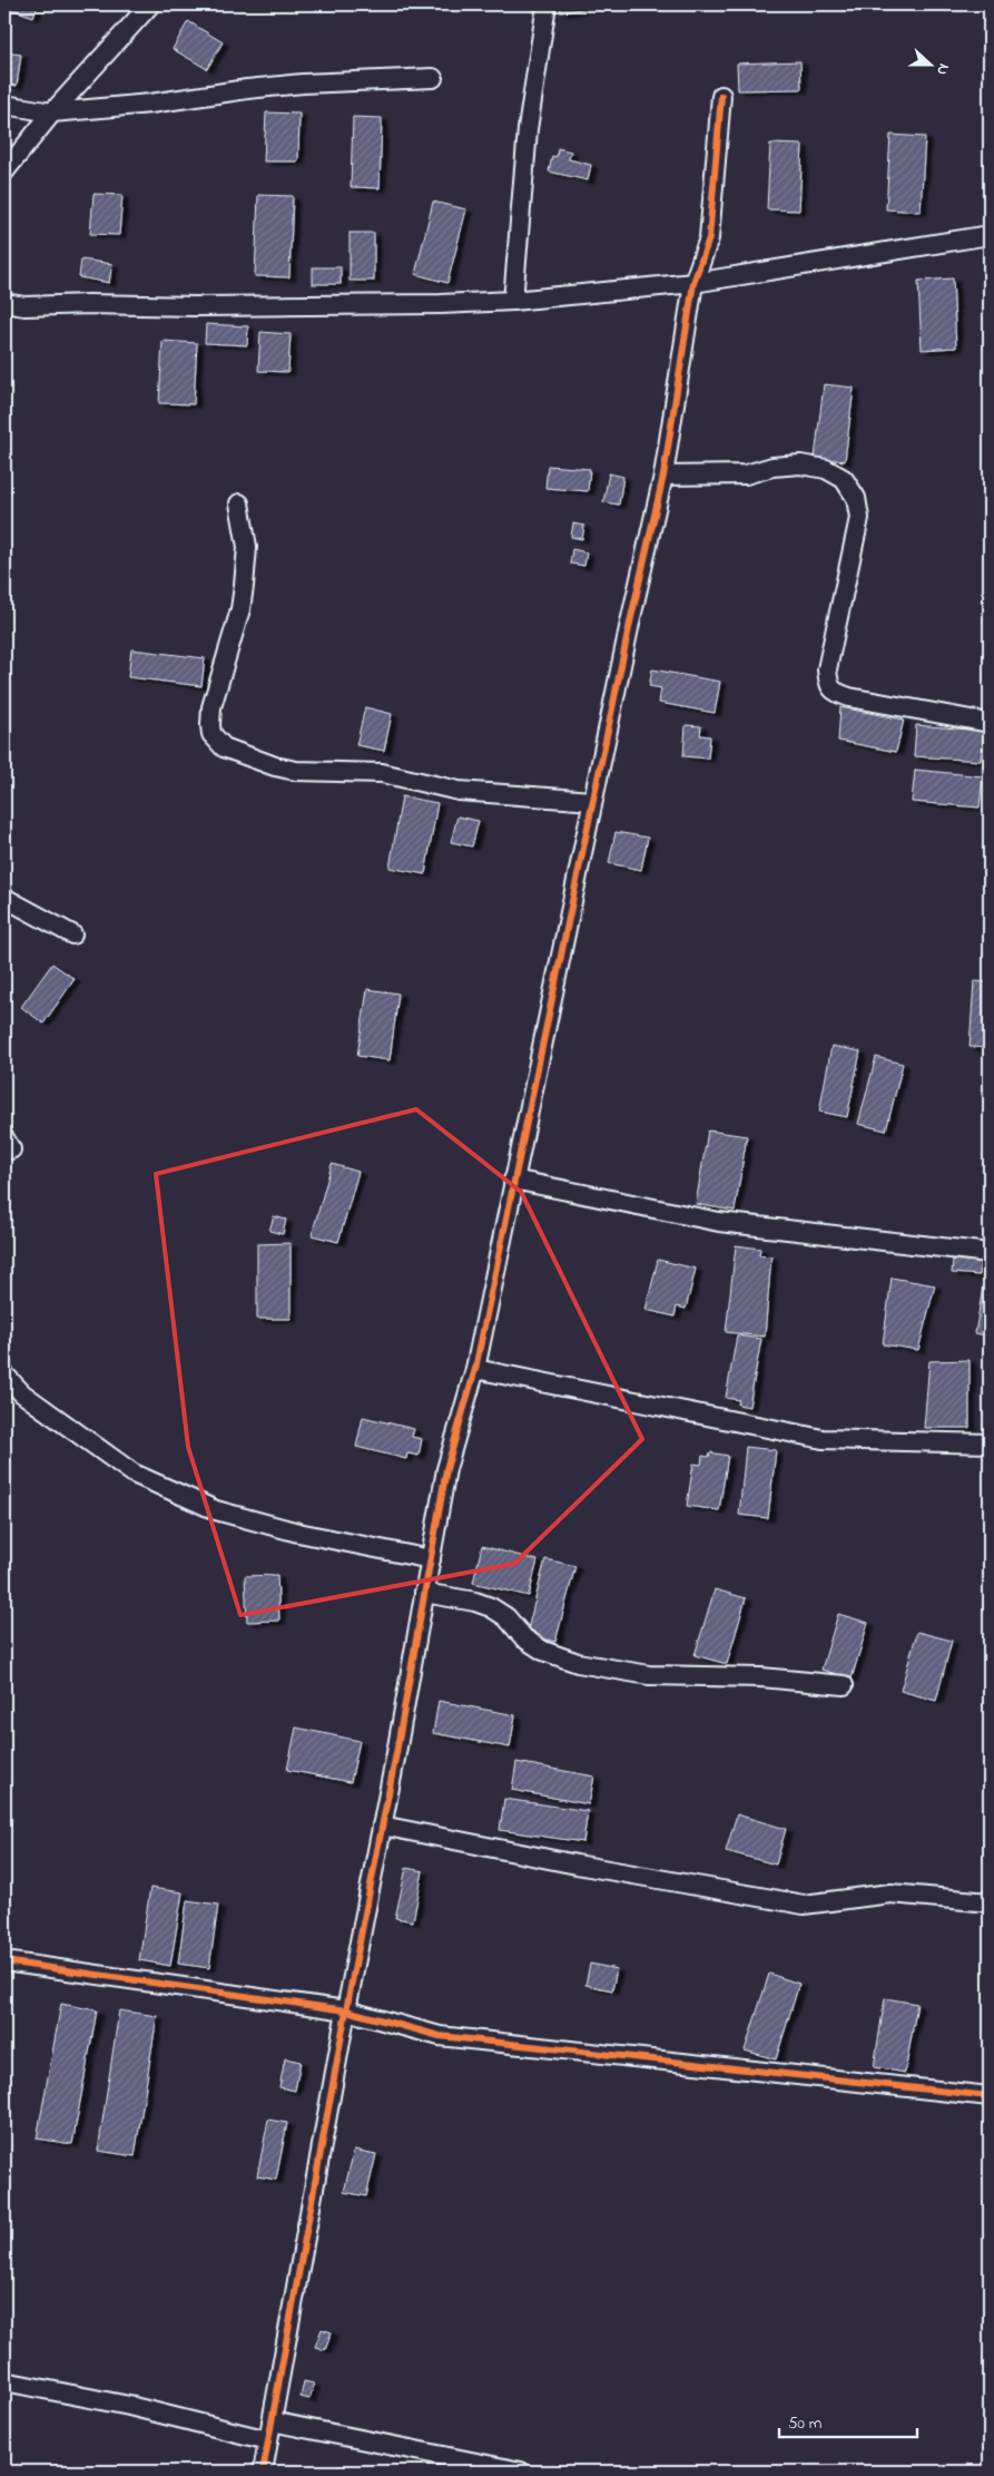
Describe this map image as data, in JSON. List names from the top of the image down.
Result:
{
  "scale_bar": "50 m",
  "north": "right"
}
